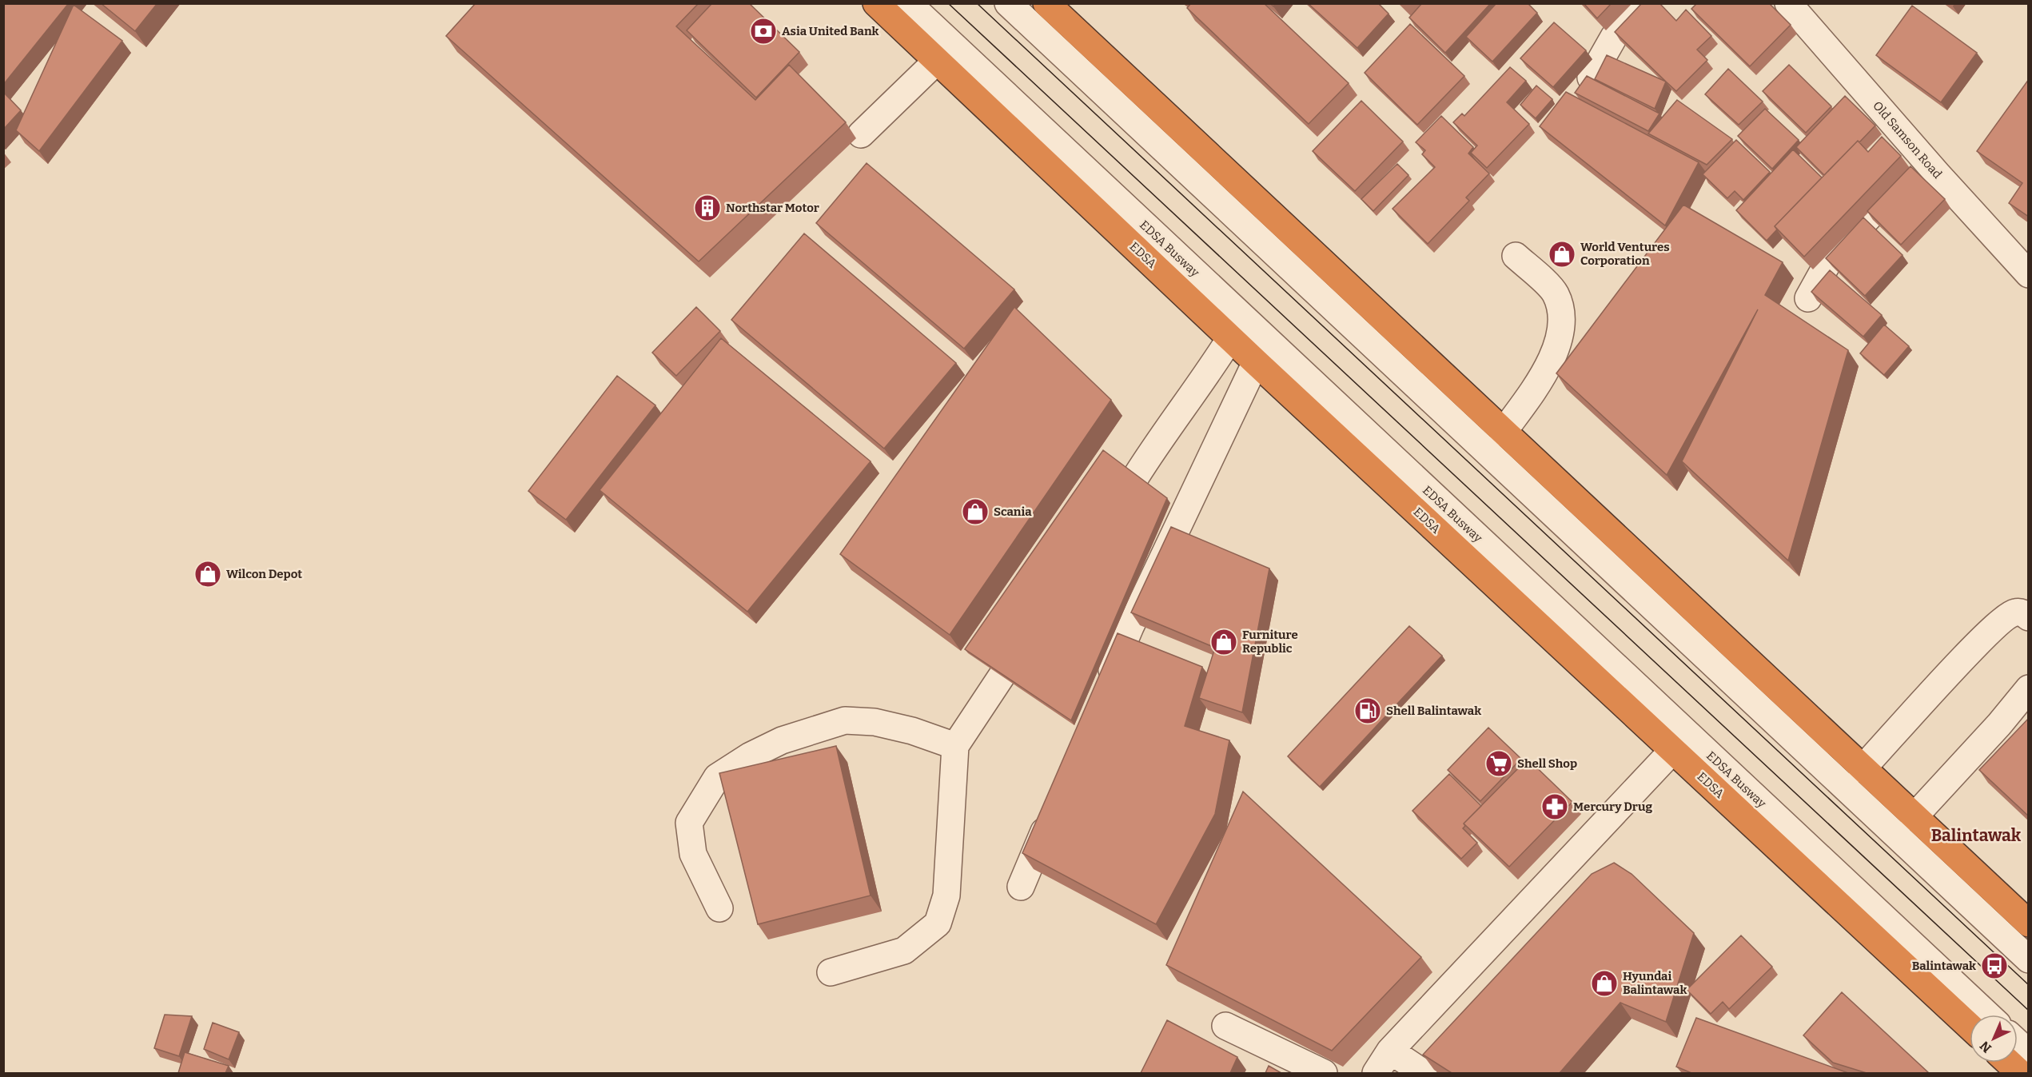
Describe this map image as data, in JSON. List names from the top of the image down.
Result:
{
  "streets": {
    "highway": ["EDSA"],
    "street": ["Old Samson Road", "EDSA Busway"]
  },
  "districts": ["Balintawak"],
  "places": {
    "bank": ["Asia United Bank"],
    "building": ["Northstar Motor"],
    "shop": [
      "World Ventures Corporation",
      "Scania",
      "Wilcon Depot",
      "Furniture Republic",
      "Hyundai Balintawak"
    ],
    "fuel station": ["Shell Balintawak"],
    "supermarket": ["Shell Shop"],
    "pharmacy": ["Mercury Drug"],
    "bus stop": ["Balintawak"]
  },
  "north": "bottom left"
}
